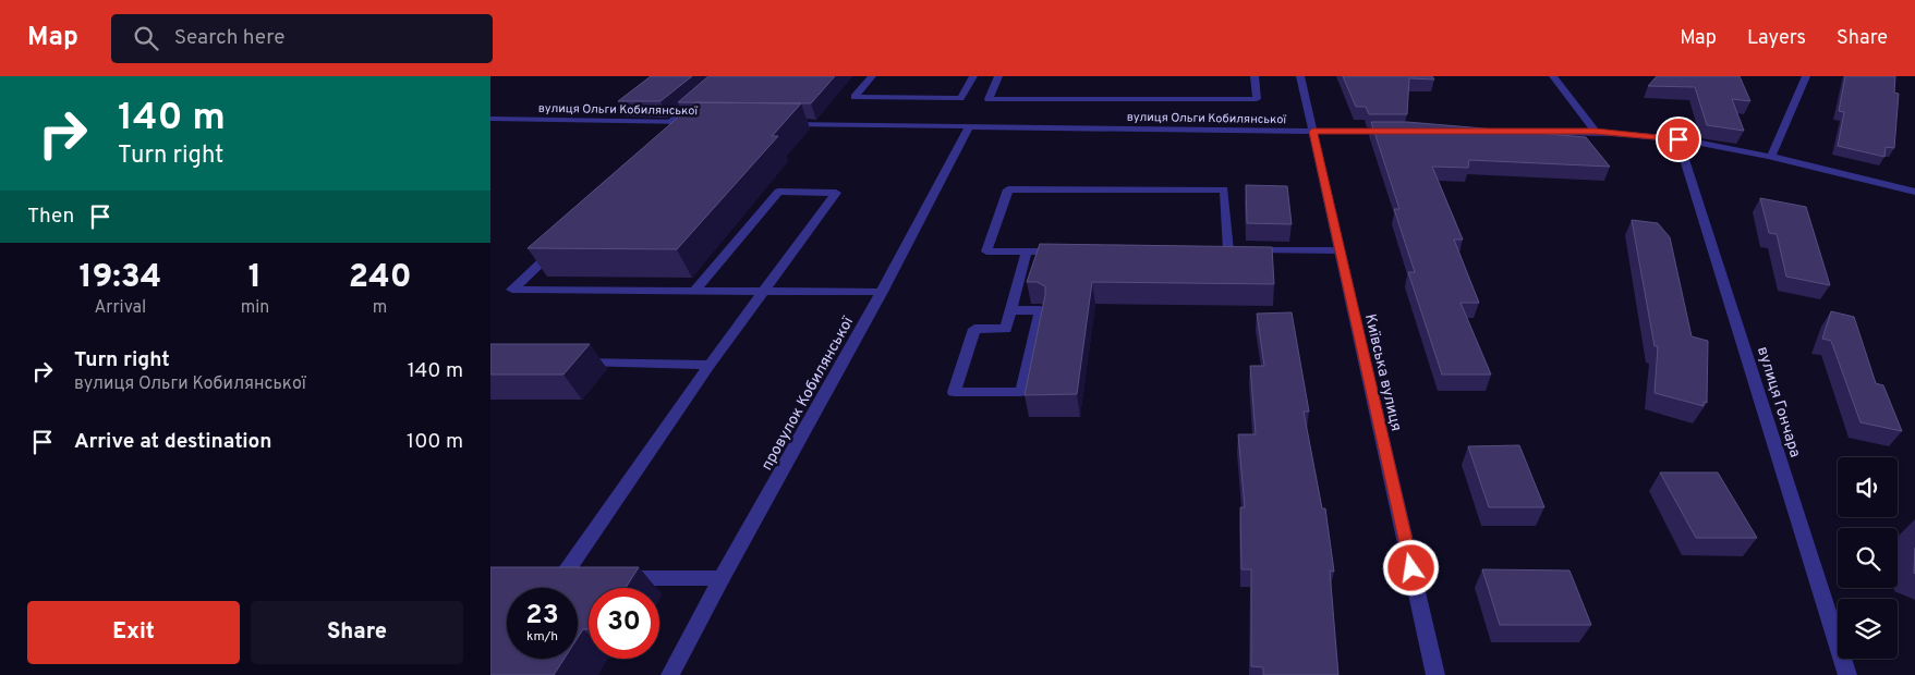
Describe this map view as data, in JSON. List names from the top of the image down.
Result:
{
  "streets": {
    "street": [
      "вулиця Ольги Кобилянської",
      "Київська вулиця",
      "провулок Кобилянської",
      "вулиця Гончара"
    ]
  },
  "crossings": [
    ["вулиця Ольги Кобилянської", "Київська вулиця"],
    ["вулиця Ольги Кобилянської", "провулок Кобилянської"]
  ],
  "page": {
    "header": "Map",
    "search": "Search here",
    "nav": ["Map", "Layers", "Share"],
    "turn": ["140 m", "Turn right"],
    "then": "Then",
    "eta": [
      "19:34",
      "Arrival",
      "1",
      "min",
      "240",
      "m"
    ],
    "list": [
      {
        "name": "Turn right",
        "note": "вулиця Ольги Кобилянської",
        "value": "140 m"
      },
      {
        "name": "Arrive at destination",
        "value": "100 m"
      }
    ],
    "speed": "23 km/h",
    "limit": "30",
    "buttons": ["Exit", "Share"]
  }
}
